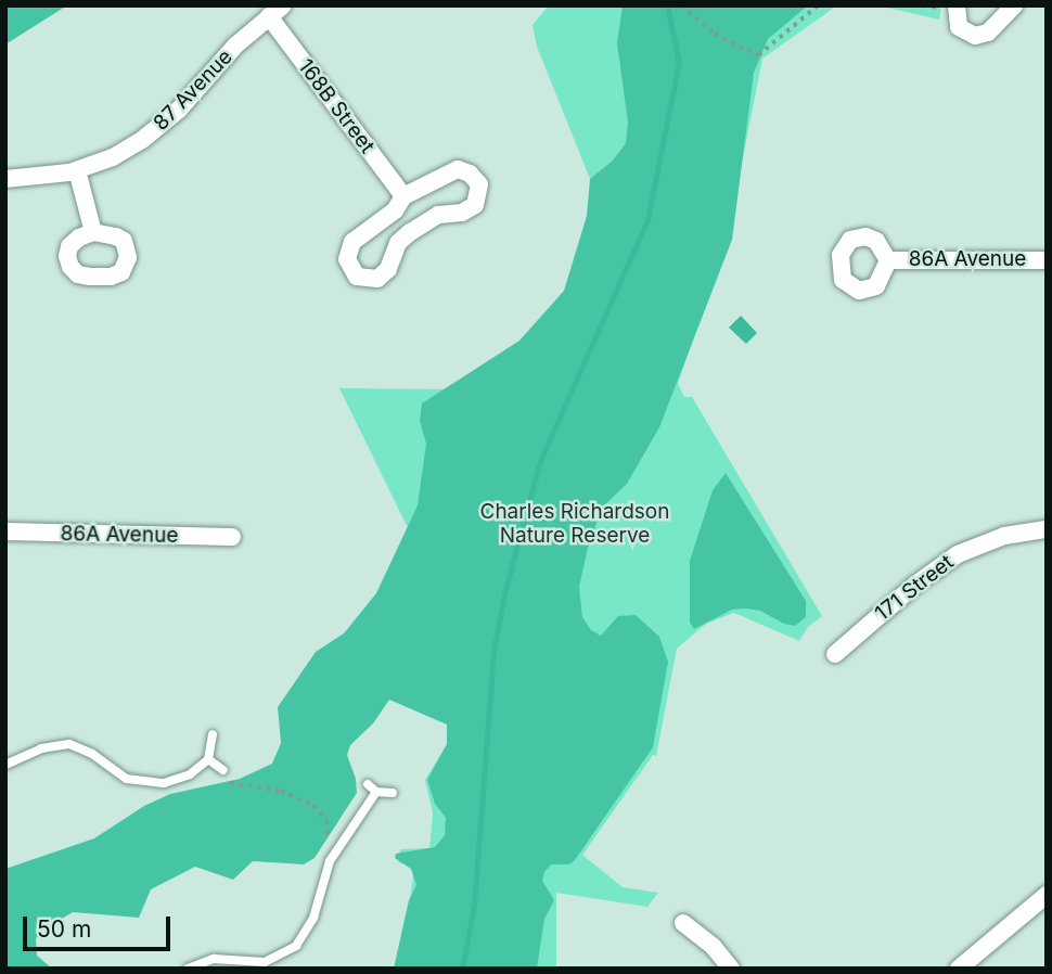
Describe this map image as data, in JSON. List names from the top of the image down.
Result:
{
  "streets": {
    "street": [
      "87 Avenue",
      "168B Street",
      "86A Avenue",
      "171 Street"
    ]
  },
  "crossings": [
    ["87 Avenue", "168B Street"]
  ],
  "parks": ["Charles Richardson Nature Reserve"],
  "scale_bar": "50 m"
}
